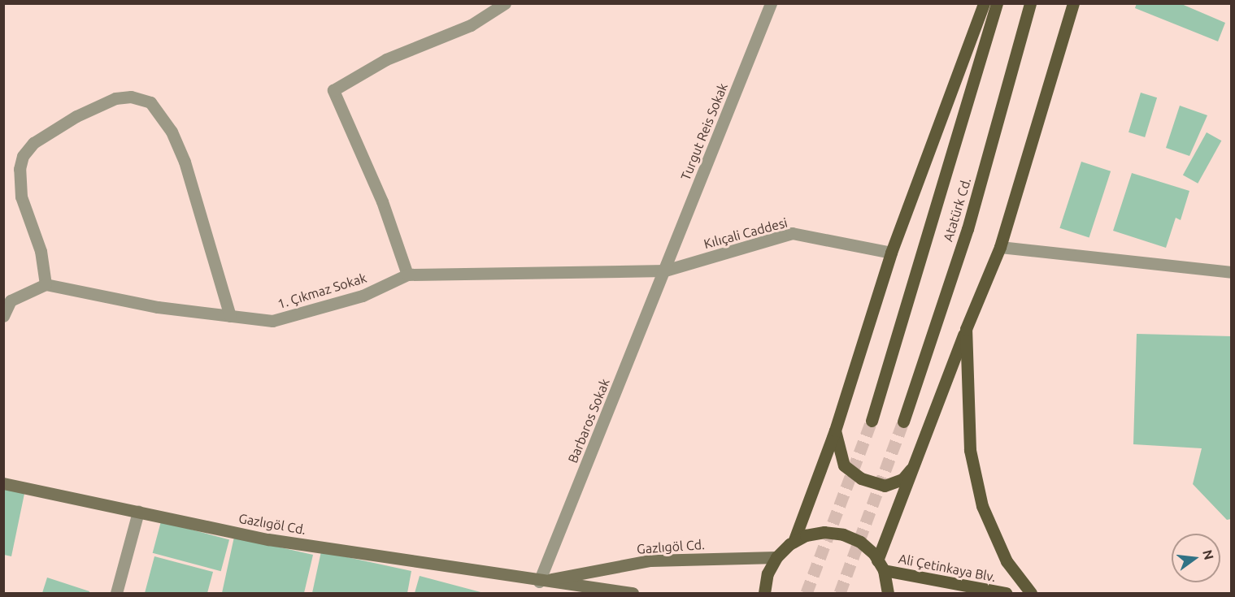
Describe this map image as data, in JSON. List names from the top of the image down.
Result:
{
  "streets": {
    "main road": ["Atatürk Cd.", "Ali Çetinkaya Blv."],
    "street": [
      "Turgut Reis Sokak",
      "Kılıçali Caddesi",
      "1. Çıkmaz Sokak",
      "Barbaros Sokak",
      "Gazlıgöl Cd."
    ]
  },
  "crossings": [
    ["Turgut Reis Sokak", "Kılıçali Caddesi"],
    ["Turgut Reis Sokak", "1. Çıkmaz Sokak"],
    ["Turgut Reis Sokak", "Barbaros Sokak"],
    ["Kılıçali Caddesi", "1. Çıkmaz Sokak"],
    ["Kılıçali Caddesi", "Barbaros Sokak"],
    ["1. Çıkmaz Sokak", "Barbaros Sokak"],
    ["Barbaros Sokak", "Gazlıgöl Cd."]
  ],
  "north": "right"
}
